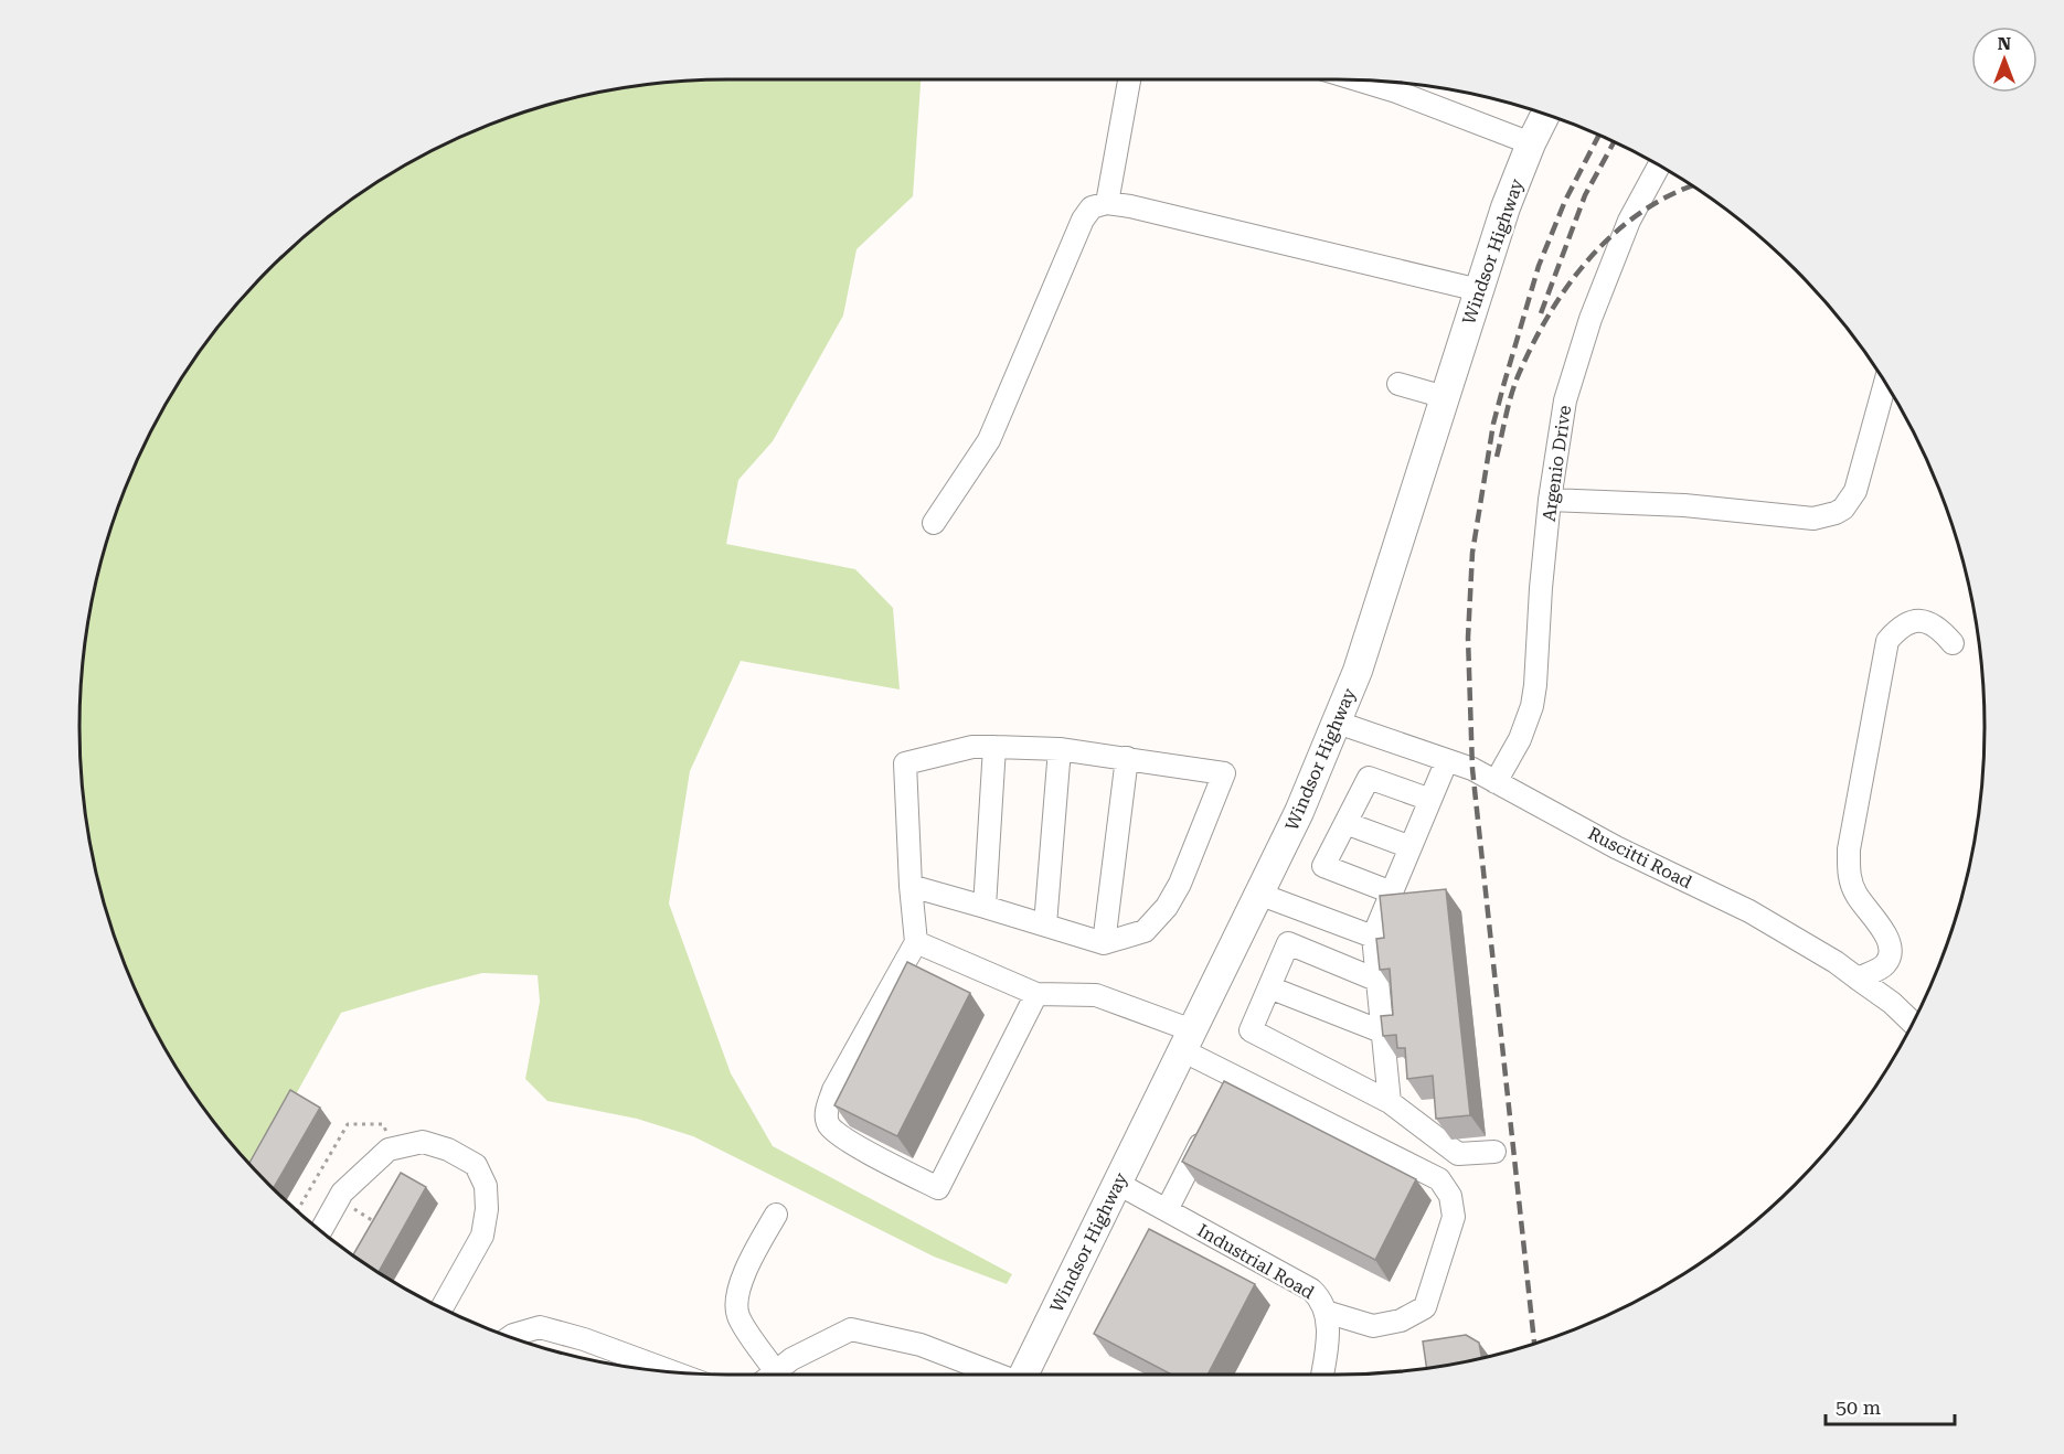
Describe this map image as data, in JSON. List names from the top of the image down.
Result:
{
  "streets": {
    "main road": ["Windsor Highway"],
    "street": ["Argenio Drive", "Ruscitti Road", "Industrial Road"]
  },
  "crossings": [
    ["Windsor Highway", "Ruscitti Road"],
    ["Windsor Highway", "Industrial Road"],
    ["Argenio Drive", "Ruscitti Road"]
  ],
  "scale_bar": "50 m",
  "north": "top"
}
